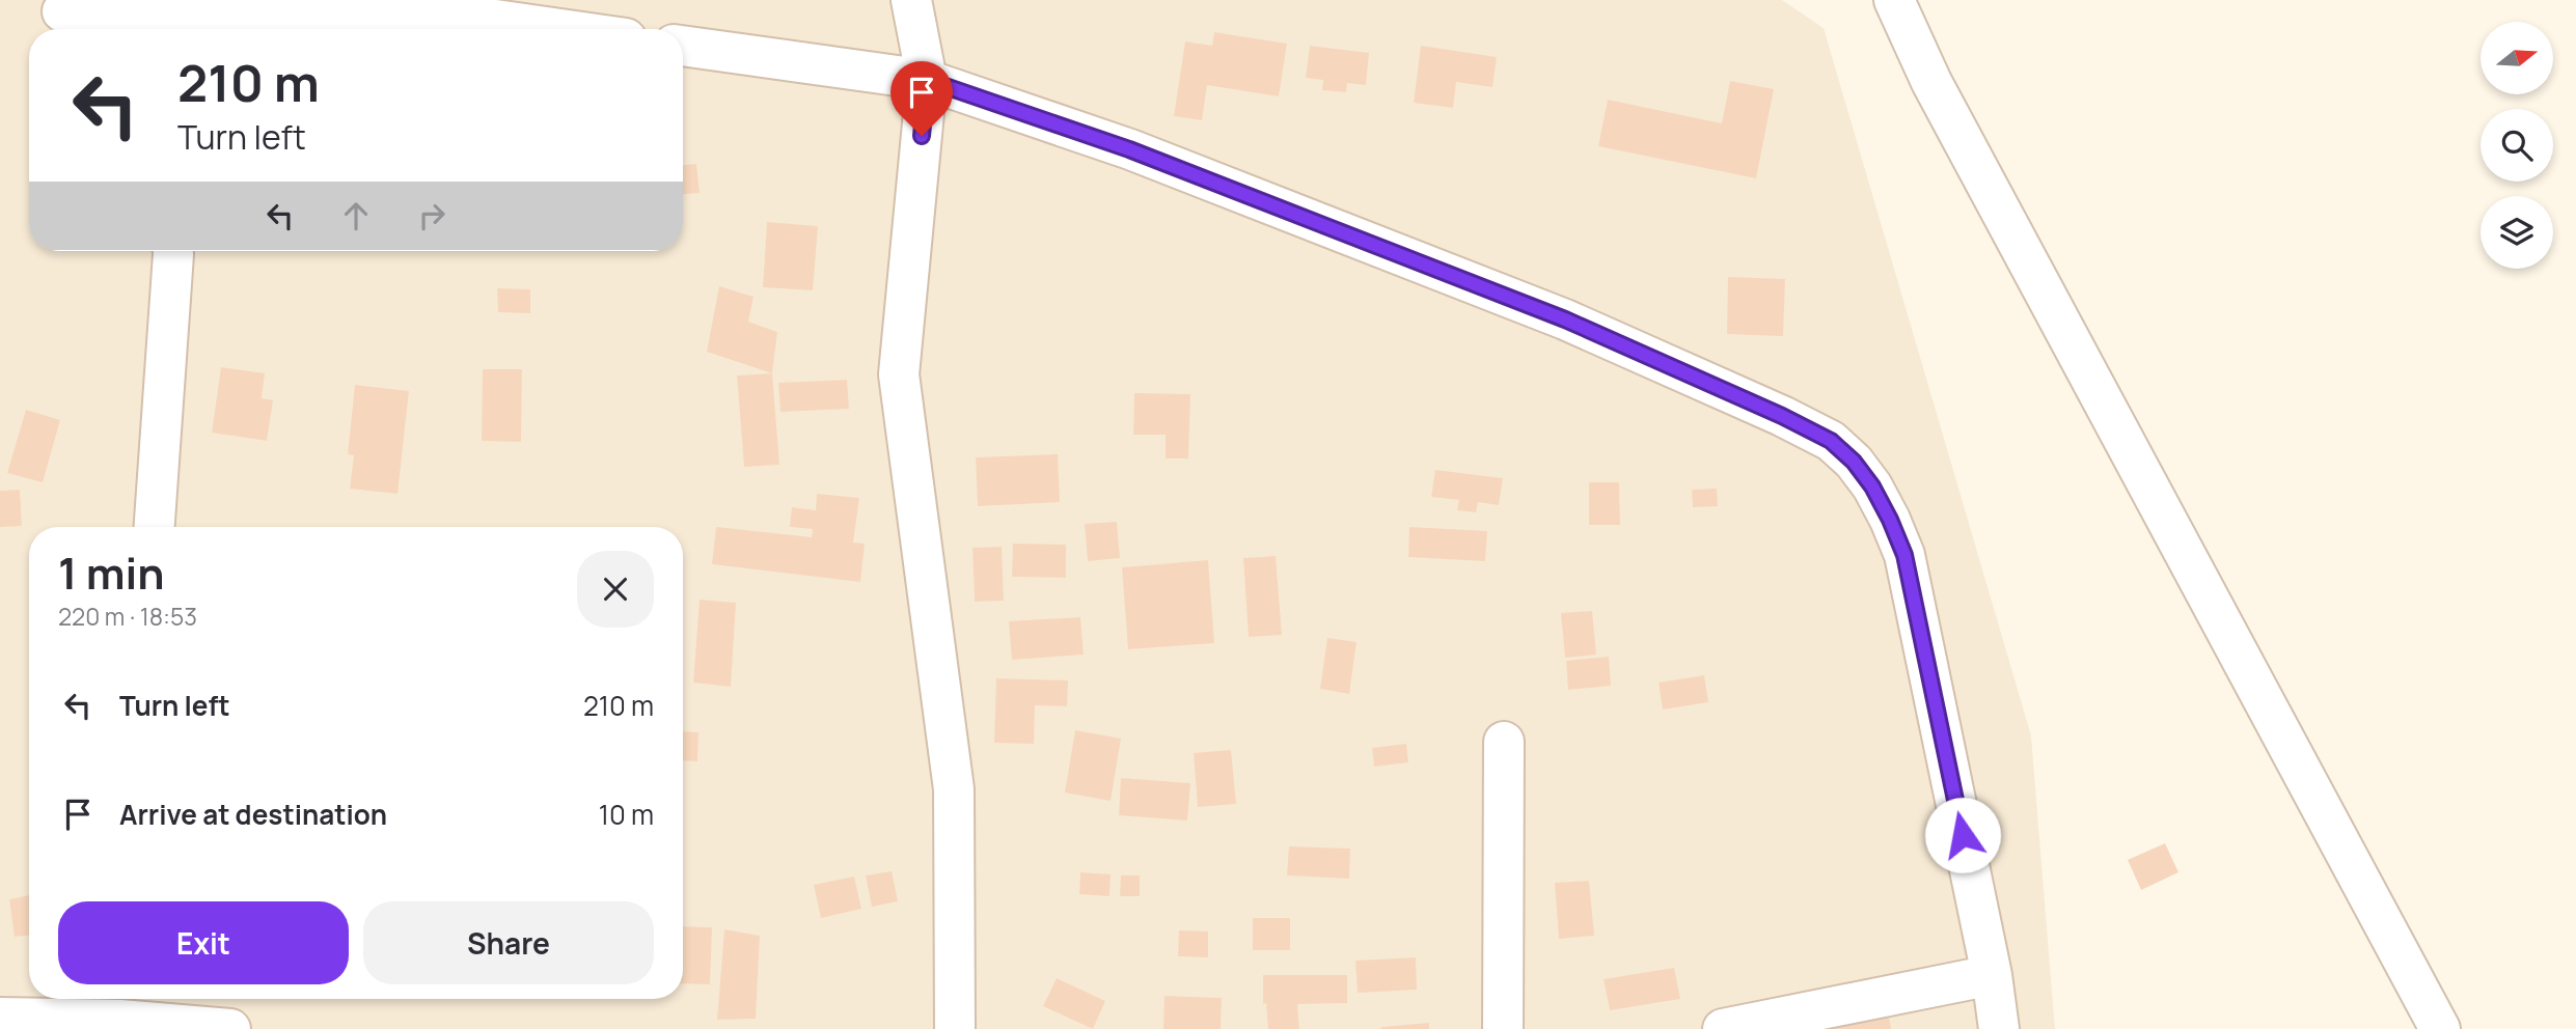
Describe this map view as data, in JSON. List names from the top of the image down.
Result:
{
  "north": "right",
  "page": {
    "turn": ["210 m", "Turn left"],
    "heading": ["1 min", "220 m · 18:53"],
    "list": [
      {
        "name": "Turn left",
        "value": "210 m"
      },
      {
        "name": "Arrive at destination",
        "value": "10 m"
      }
    ],
    "buttons": ["Exit", "Share"]
  }
}
